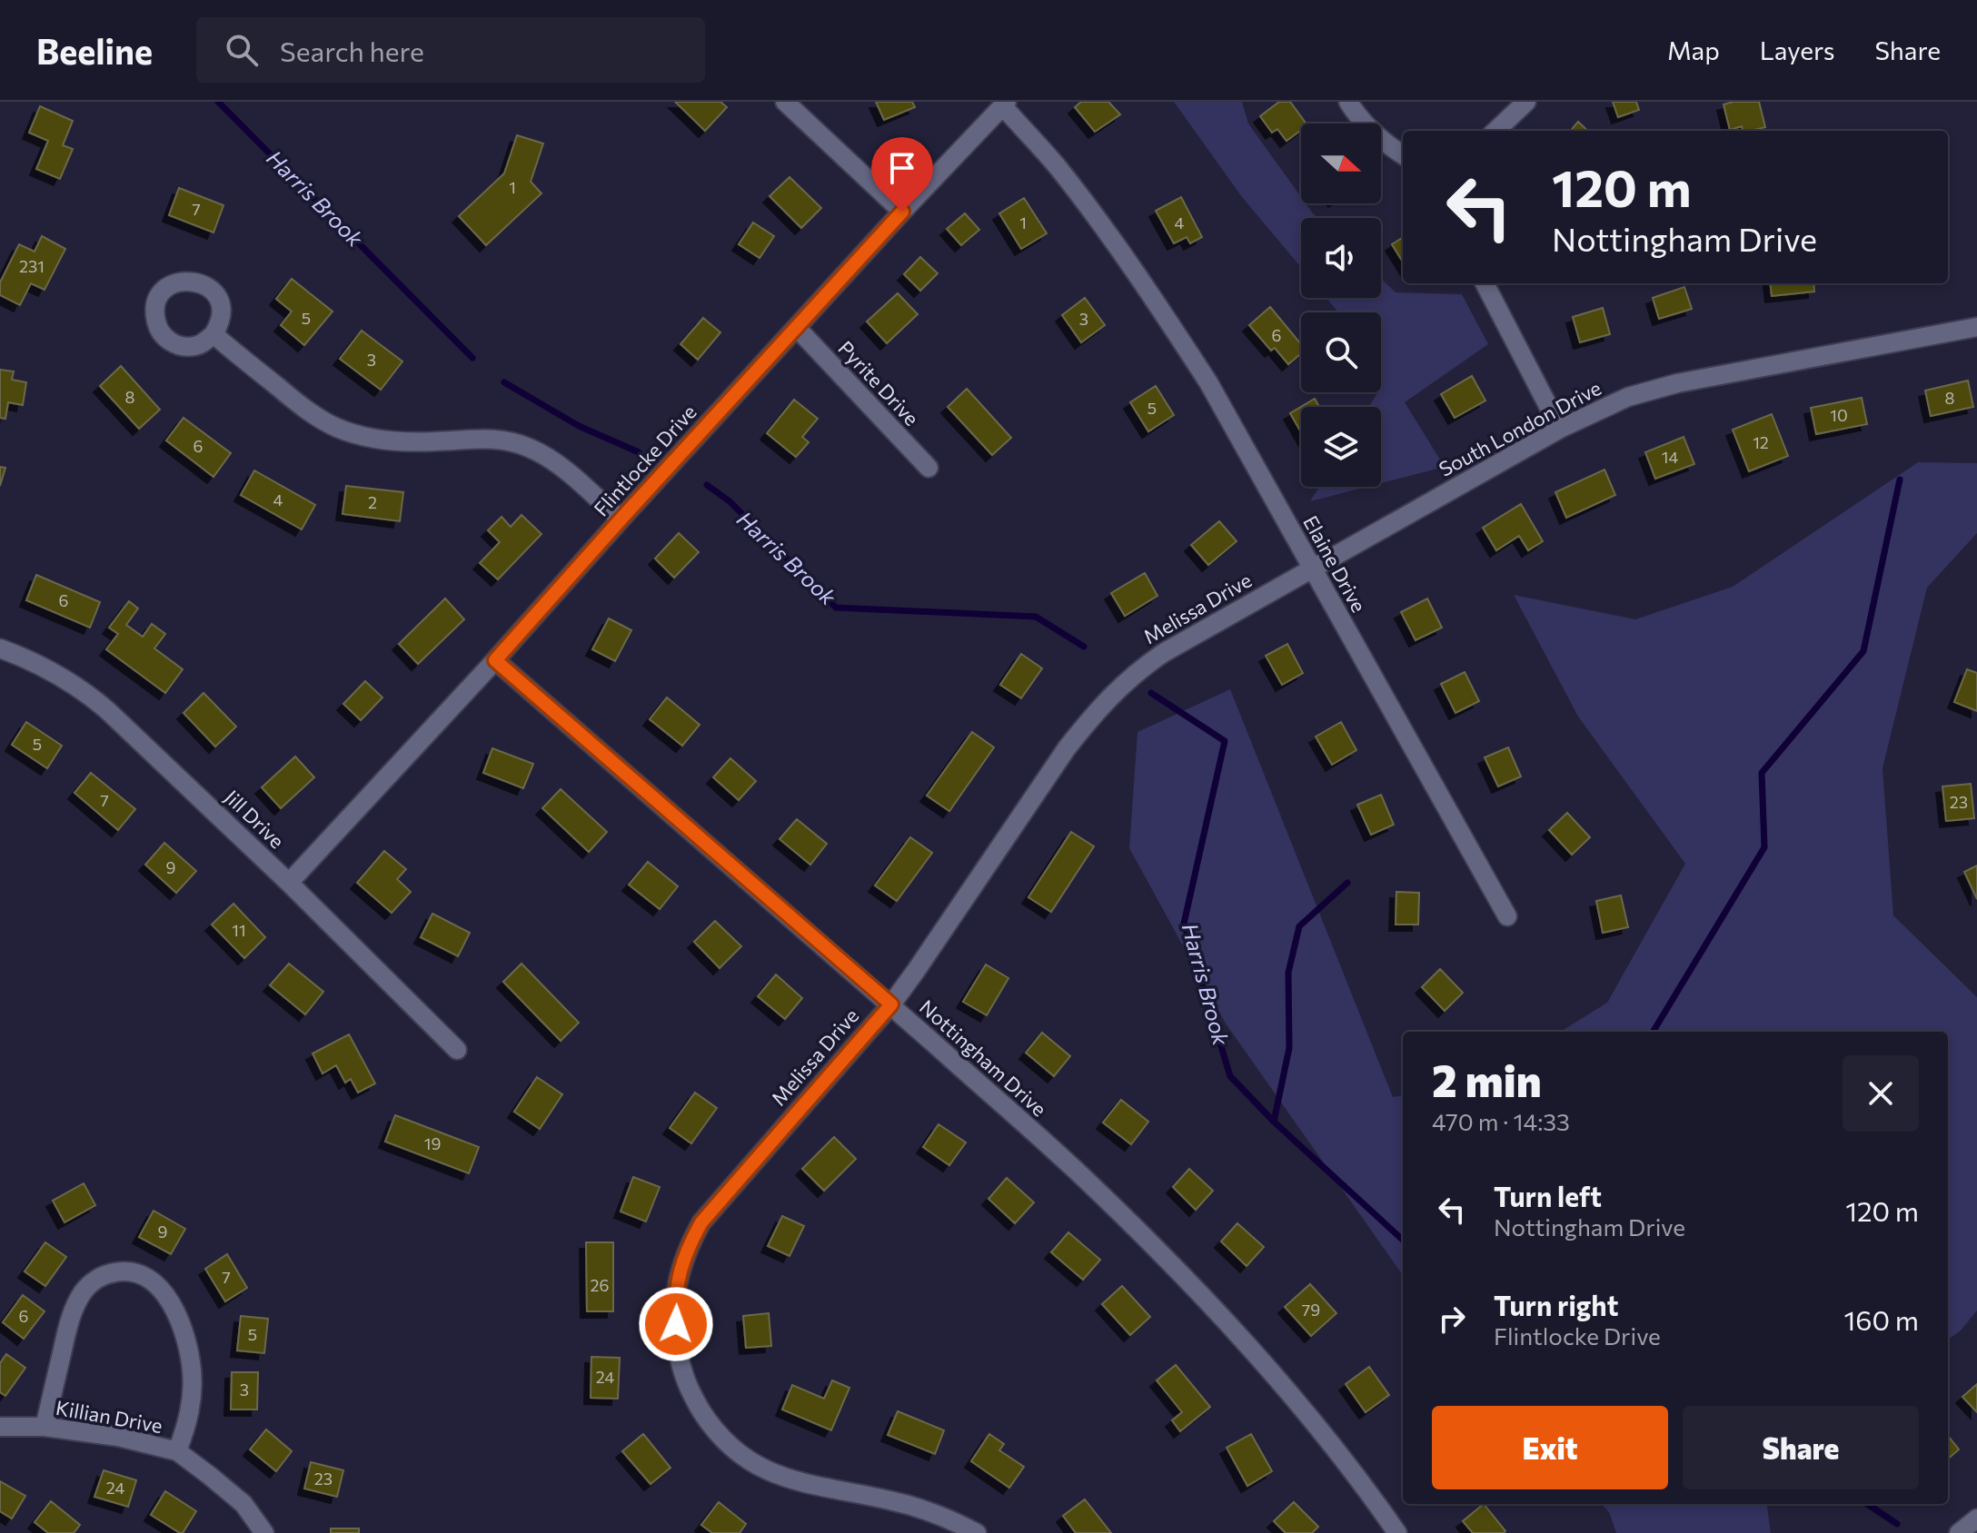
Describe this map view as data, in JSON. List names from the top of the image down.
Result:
{
  "streets": {
    "street": [
      "Pyrite Drive",
      "South London Drive",
      "Flintlocke Drive",
      "Elaine Drive",
      "Melissa Drive",
      "Jill Drive",
      "Nottingham Drive",
      "Killian Drive"
    ]
  },
  "crossings": [
    ["Pyrite Drive", "Flintlocke Drive"],
    ["South London Drive", "Elaine Drive"],
    ["South London Drive", "Melissa Drive"],
    ["Flintlocke Drive", "Elaine Drive"],
    ["Flintlocke Drive", "Jill Drive"],
    ["Flintlocke Drive", "Nottingham Drive"],
    ["Elaine Drive", "Melissa Drive"],
    ["Melissa Drive", "Nottingham Drive"]
  ],
  "water": ["Harris Brook"],
  "house_numbers": [
    "1",
    "7",
    "1",
    "4",
    "231",
    "5",
    "3",
    "6",
    "3",
    "8",
    "8",
    "5",
    "10",
    "12",
    "6",
    "14",
    "4",
    "2",
    "6",
    "5",
    "7",
    "23",
    "9",
    "11",
    "19",
    "9",
    "7",
    "26",
    "79",
    "6",
    "5",
    "24",
    "3",
    "23",
    "24"
  ],
  "north": "right",
  "page": {
    "header": "Beeline",
    "search": "Search here",
    "nav": ["Map", "Layers", "Share"],
    "turn": ["120 m", "Nottingham Drive"],
    "heading": ["2 min", "470 m · 14:33"],
    "list": [
      {
        "name": "Turn left",
        "note": "Nottingham Drive",
        "value": "120 m"
      },
      {
        "name": "Turn right",
        "note": "Flintlocke Drive",
        "value": "160 m"
      }
    ],
    "buttons": ["Exit", "Share"]
  }
}
